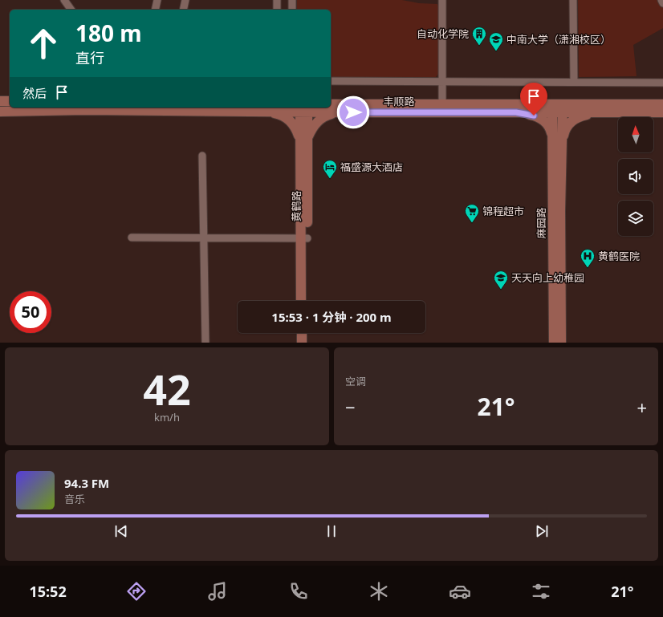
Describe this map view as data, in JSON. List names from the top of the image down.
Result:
{
  "streets": {
    "main road": ["丰顺路", "黄鹤路", "麻园路"]
  },
  "crossings": [
    ["丰顺路", "黄鹤路"],
    ["丰顺路", "麻园路"]
  ],
  "places": {
    "building": ["自动化学院"],
    "school or university": ["中南大学（潇湘校区）", "天天向上幼稚园"],
    "hotel": ["福盛源大酒店"],
    "supermarket": ["锦程超市"],
    "hospital": ["黄鹤医院"]
  },
  "north": "top",
  "page": {
    "turn": ["180 m", "直行"],
    "then": "然后",
    "limit": "50",
    "trip": "15:53 · 1 分钟 · 200 m",
    "tile": [
      ["42", "km/h"],
      "空调"
    ],
    "heat": ["−", "21°", "+"],
    "song": ["94.3 FM", "音乐"],
    "tabs": ["15:52", "21°"]
  }
}
